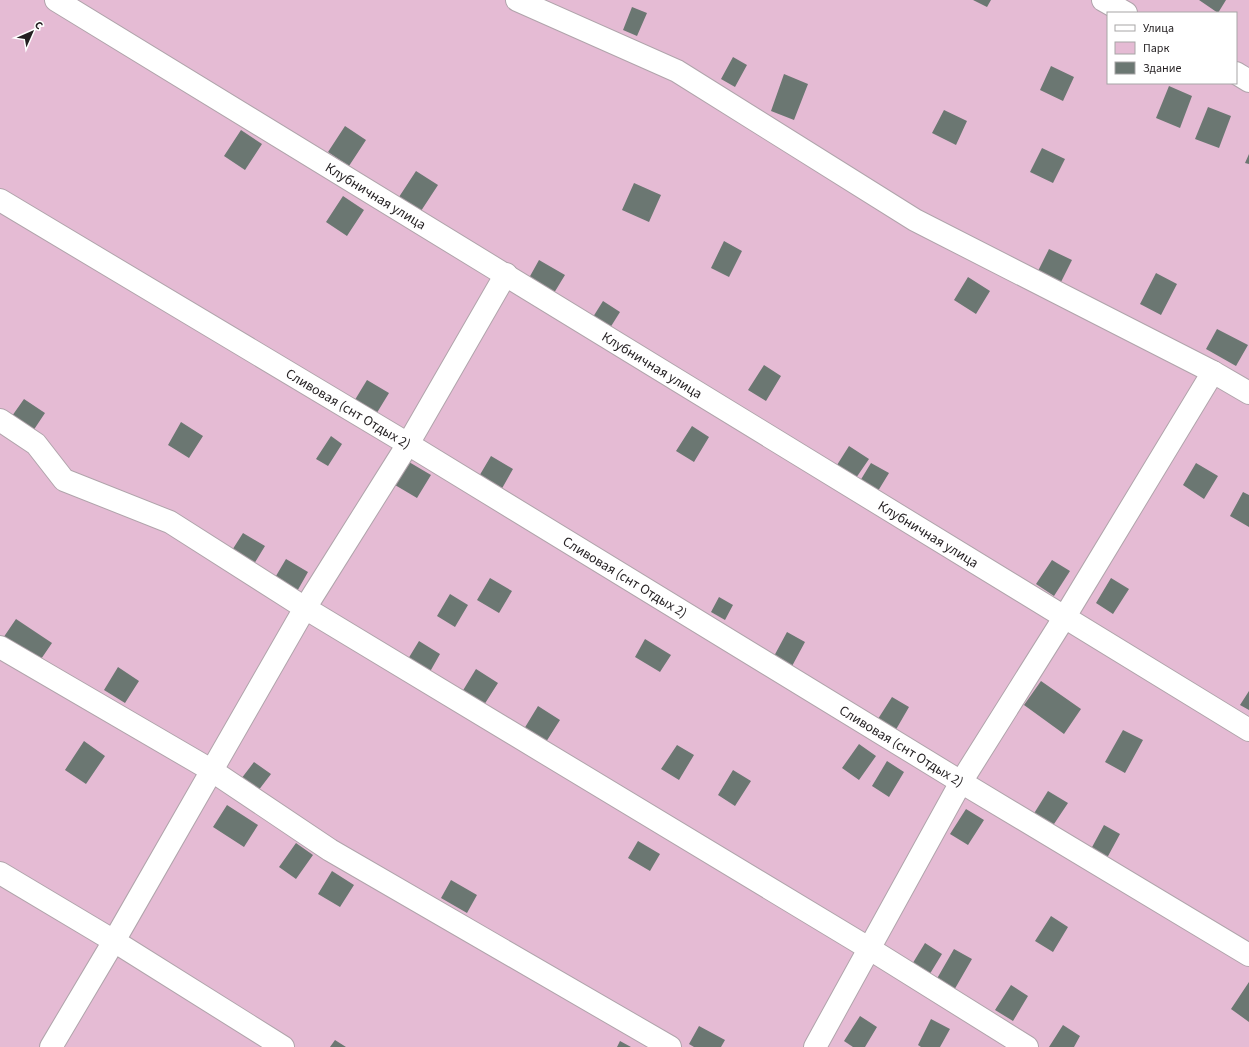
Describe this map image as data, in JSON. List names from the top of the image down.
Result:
{
  "streets": {
    "lane": ["Клубничная улица", "Сливовая (снт Отдых 2)"]
  },
  "legend": ["Улица", "Парк", "Здание"],
  "north": "top right"
}
